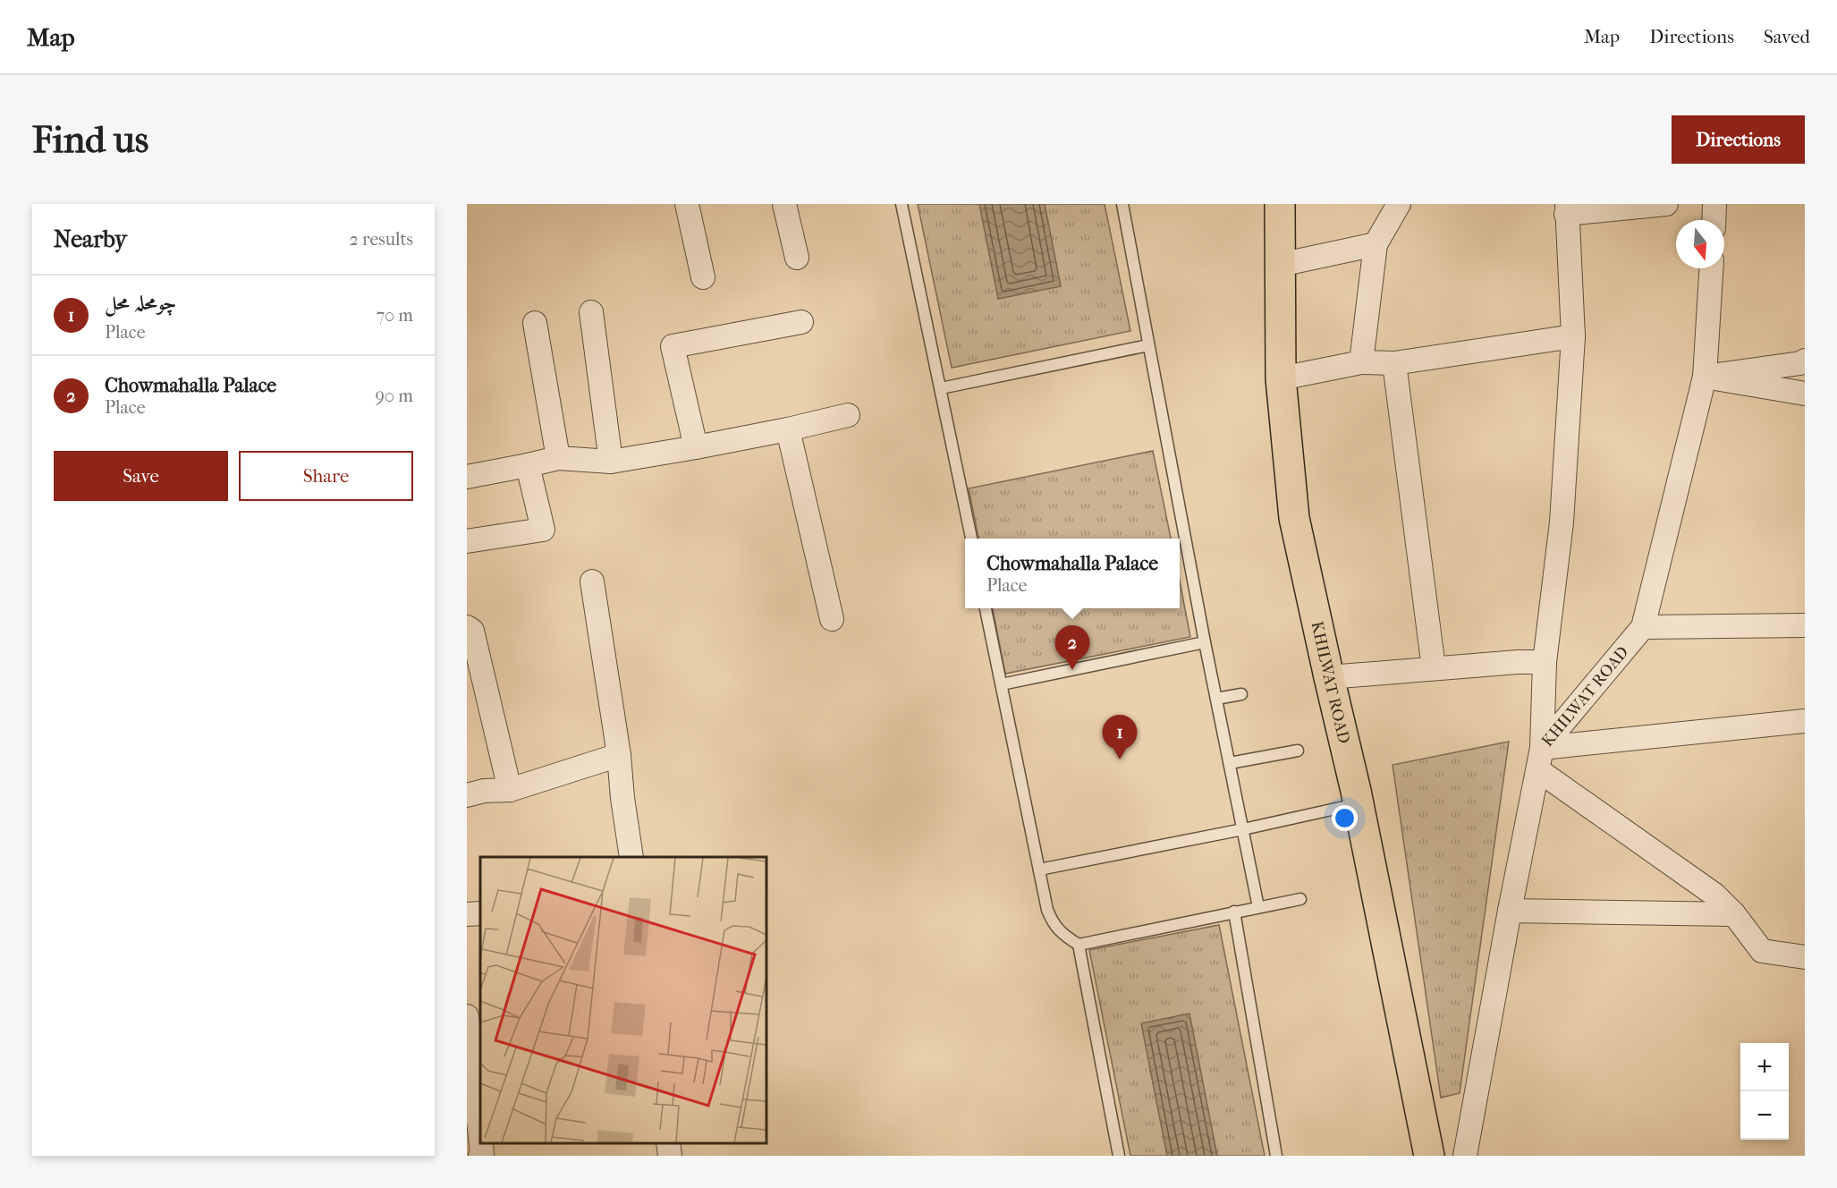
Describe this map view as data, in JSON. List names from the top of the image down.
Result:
{
  "streets": {
    "main road": ["KHILWAT ROAD"]
  },
  "north": "bottom",
  "page": {
    "header": "Map",
    "nav": ["Map", "Directions", "Saved"],
    "buttons": [
      "Directions",
      ["Save", "Share"]
    ],
    "title": "Find us",
    "heading": ["Nearby", "2 results"],
    "list": [
      {
        "mark": "1",
        "name": "چومحلہ محل",
        "note": "Place",
        "value": "70 m"
      },
      {
        "mark": "2",
        "name": "Chowmahalla Palace",
        "note": "Place",
        "value": "90 m"
      }
    ],
    "popup": ["Chowmahalla Palace", "Place"],
    "pins": ["2", "1"],
    "map_buttons": ["+", "−"]
  }
}
